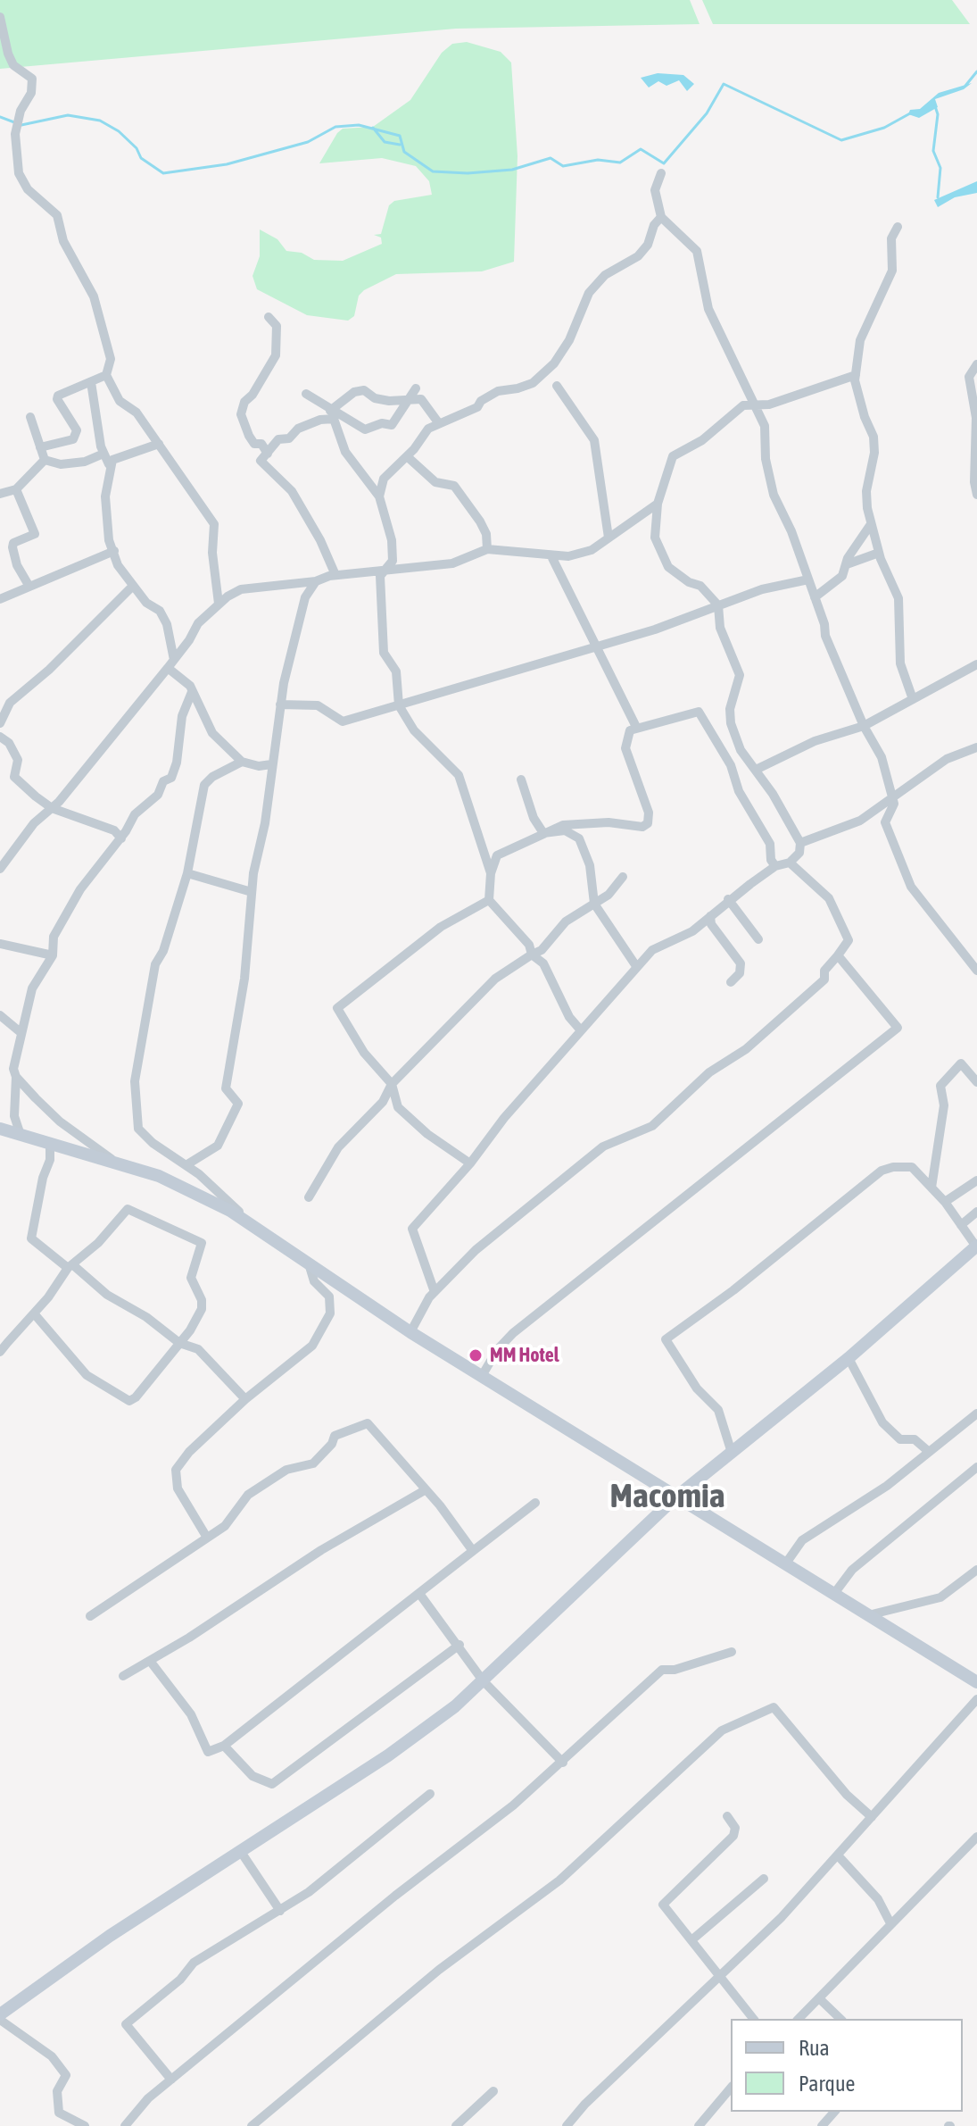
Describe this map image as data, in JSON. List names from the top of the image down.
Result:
{
  "districts": ["Macomia"],
  "places": ["MM Hotel"],
  "legend": ["Rua", "Parque"]
}
